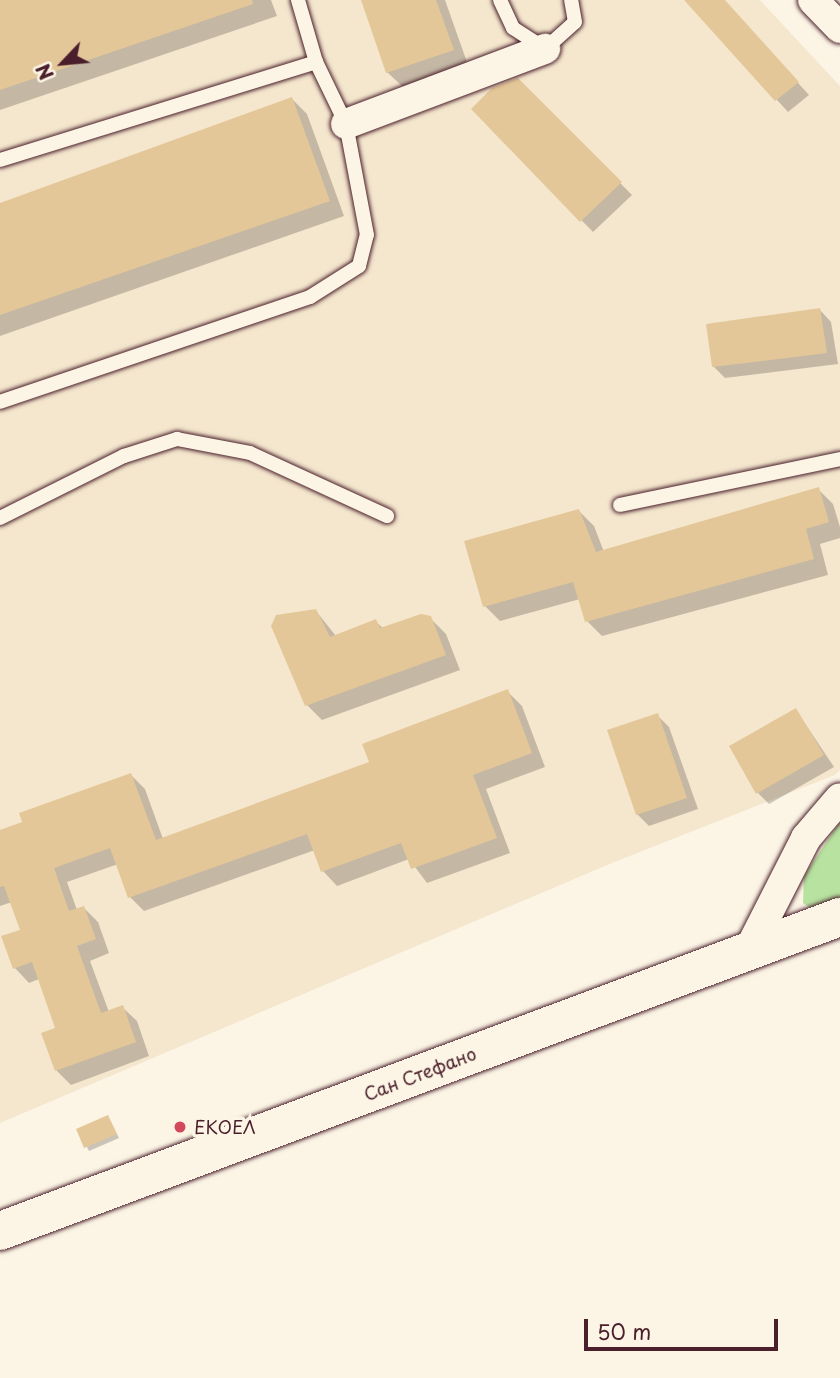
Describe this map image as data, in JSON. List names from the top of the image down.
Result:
{
  "streets": {
    "street": ["Сан Стефано"]
  },
  "places": ["ЕКОЕЛ"],
  "scale_bar": "50 m",
  "north": "bottom left"
}
